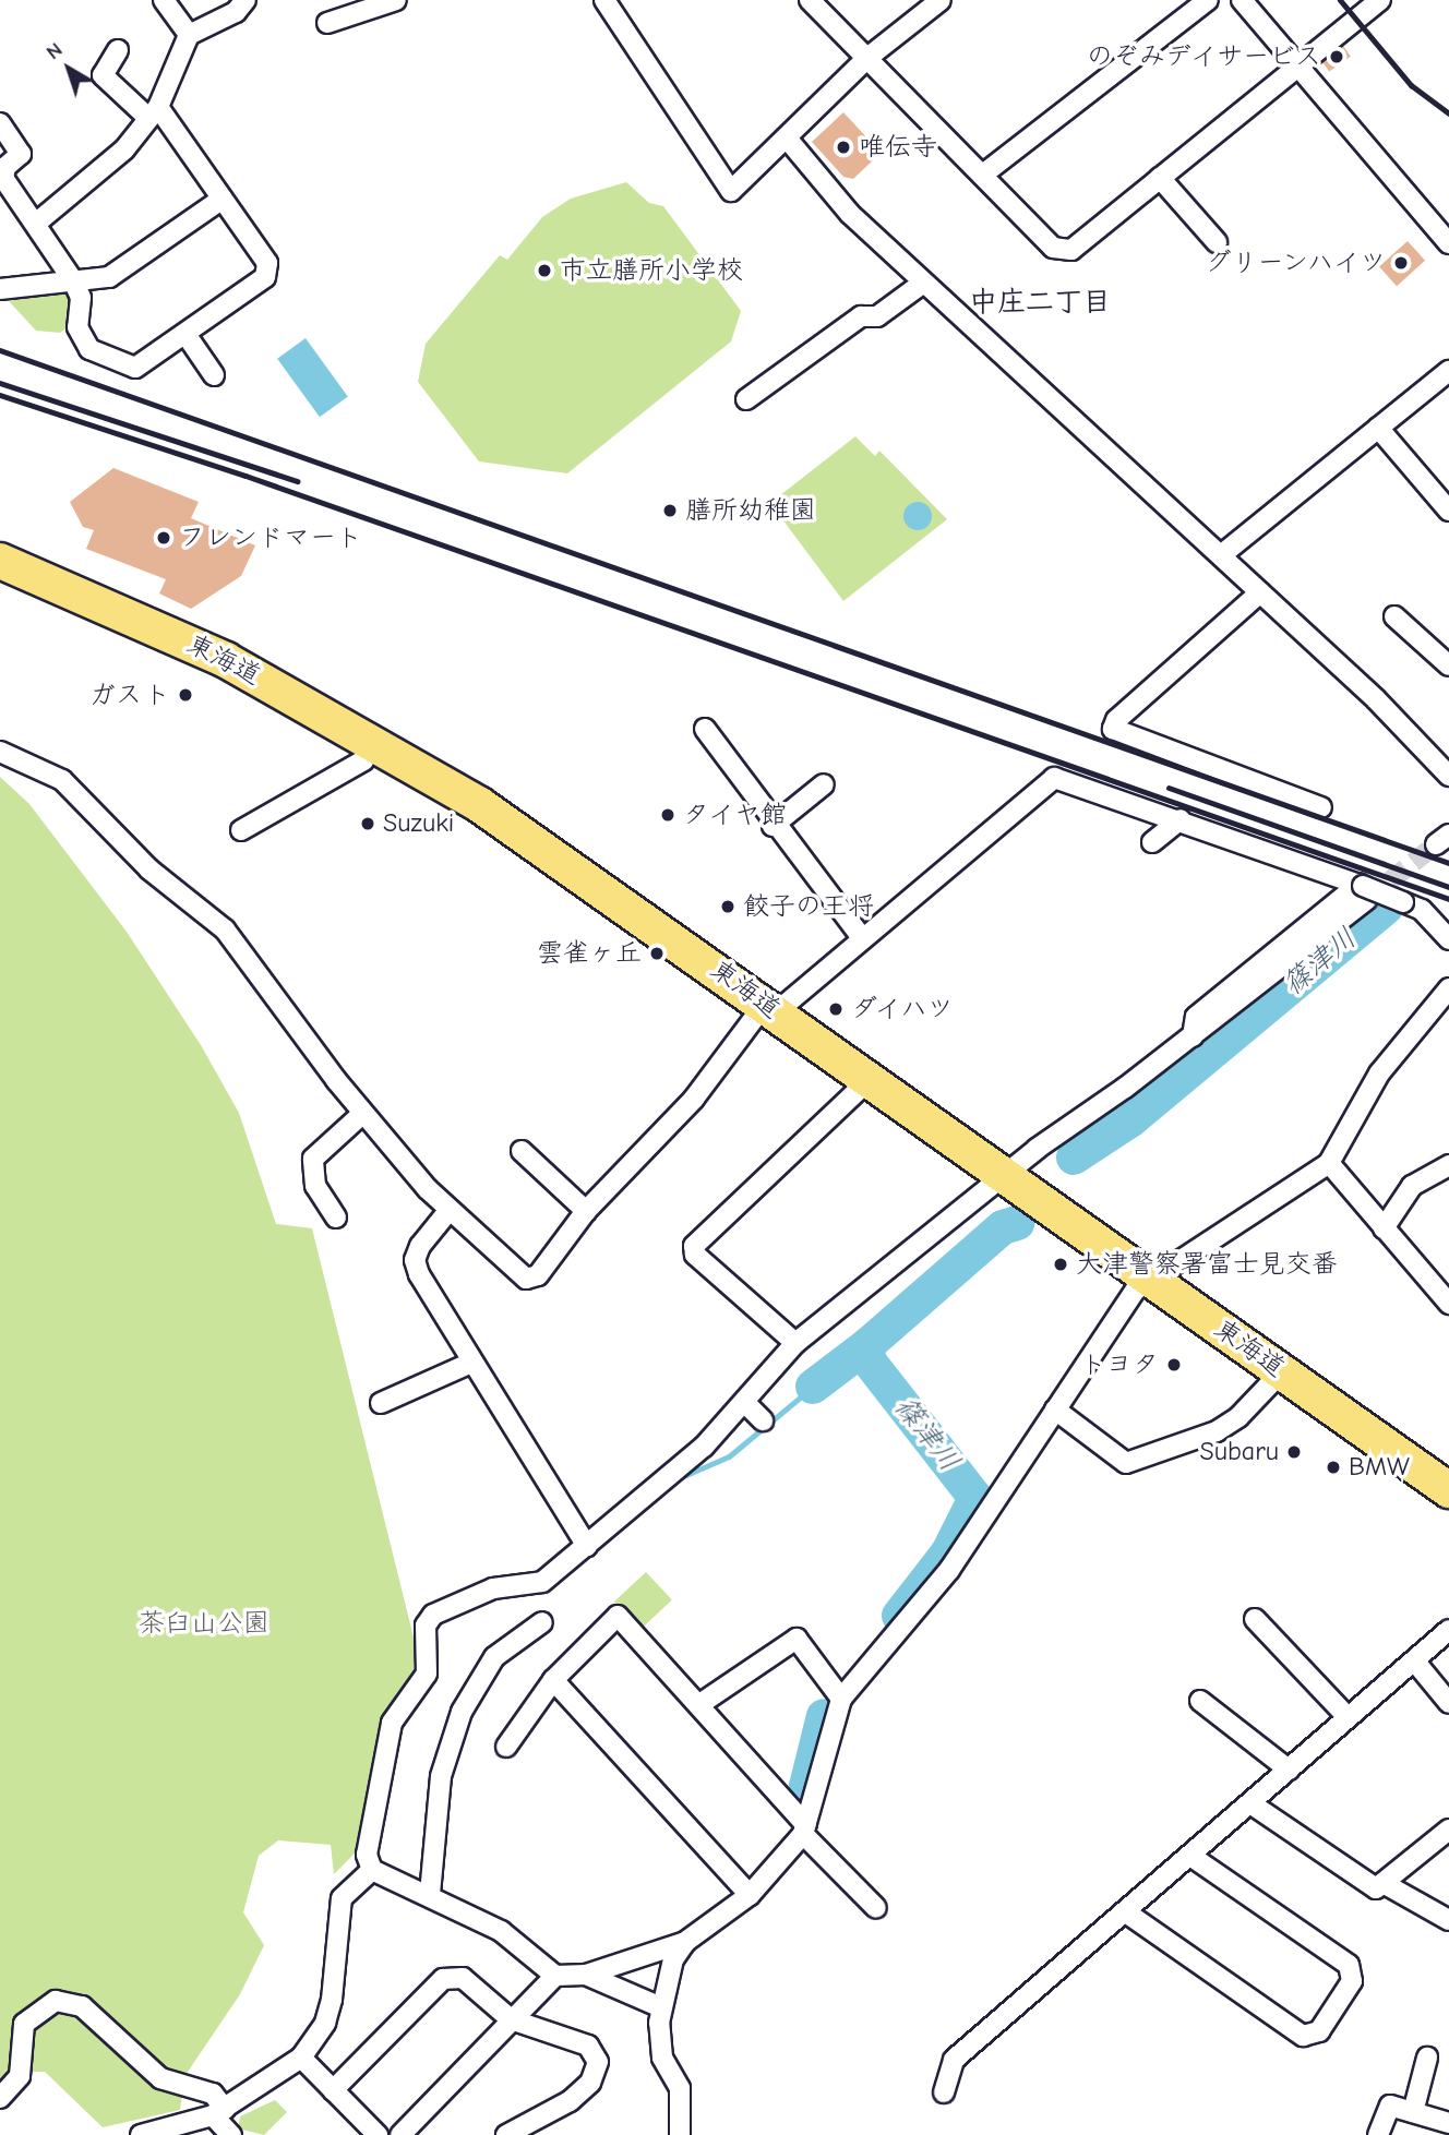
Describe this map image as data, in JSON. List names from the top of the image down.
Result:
{
  "streets": {
    "highway": ["東海道"]
  },
  "districts": ["中庄二丁目"],
  "water": ["篠津川"],
  "parks": ["茶臼山公園"],
  "places": [
    "のぞみデイサービス",
    "唯伝寺",
    "グリーンハイツ",
    "市立膳所小学校",
    "膳所幼稚園",
    "フレンドマート",
    "ガスト",
    "タイヤ館",
    "Suzuki",
    "餃子の王将",
    "雲雀ヶ丘",
    "ダイハツ",
    "大津警察署富士見交番",
    "トヨタ",
    "Subaru",
    "BMW"
  ],
  "north": "top left"
}
